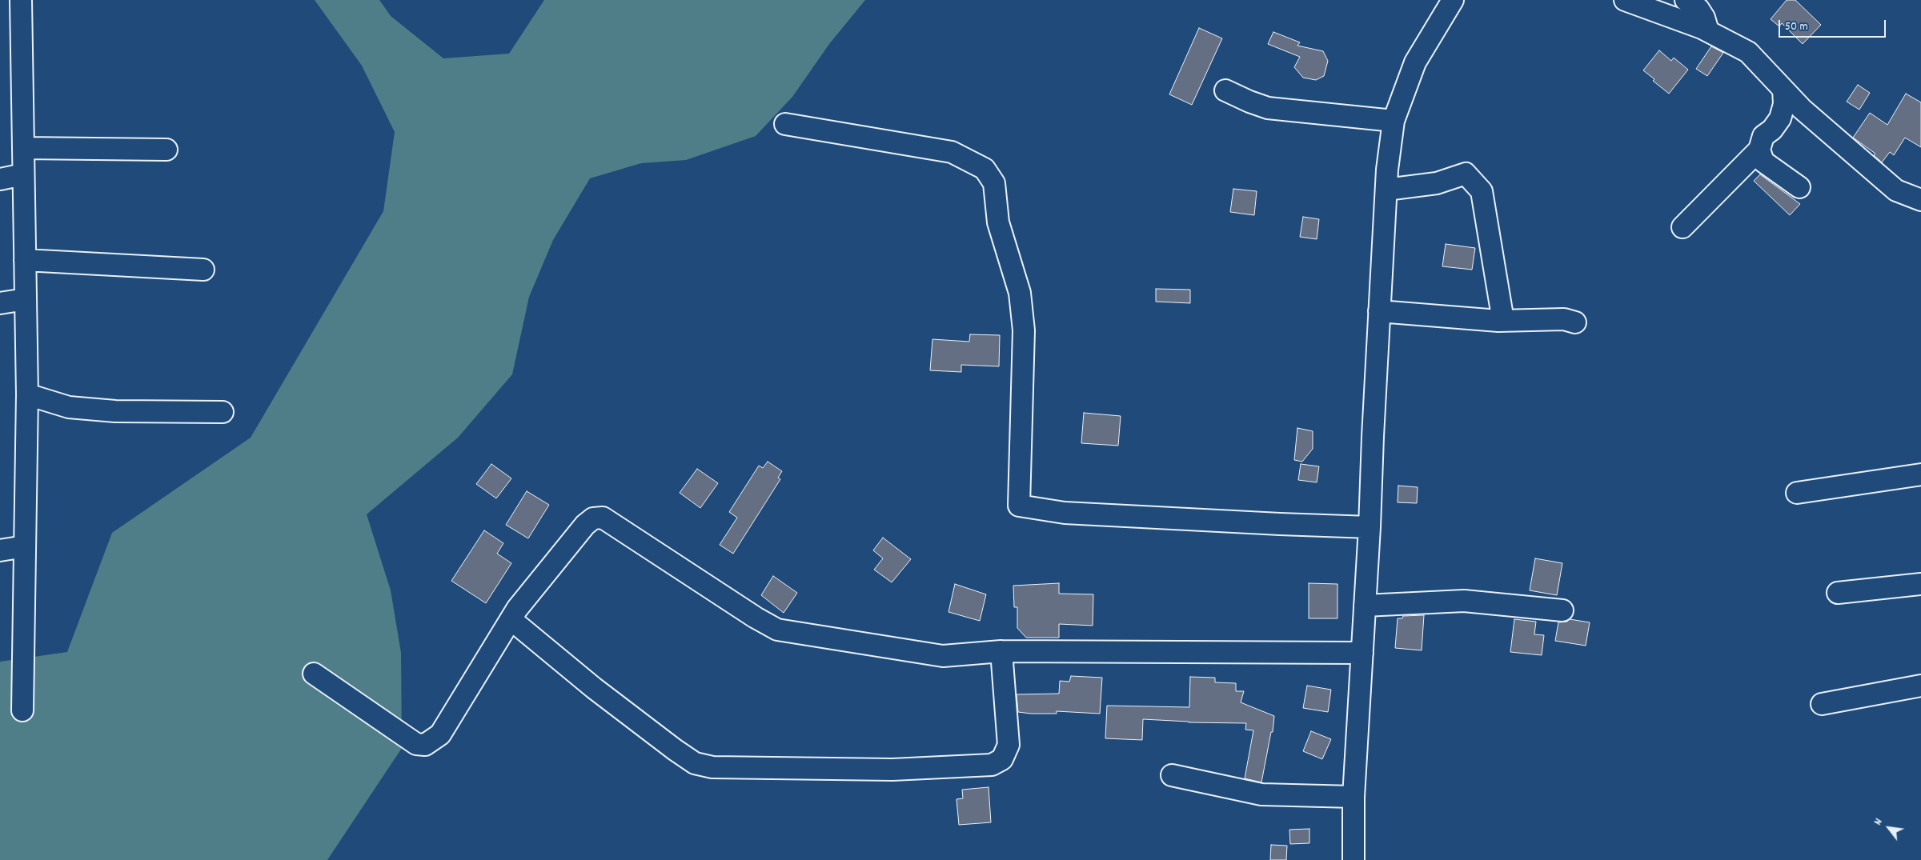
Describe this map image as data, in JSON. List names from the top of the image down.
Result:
{
  "scale_bar": "50 m",
  "north": "top left"
}
